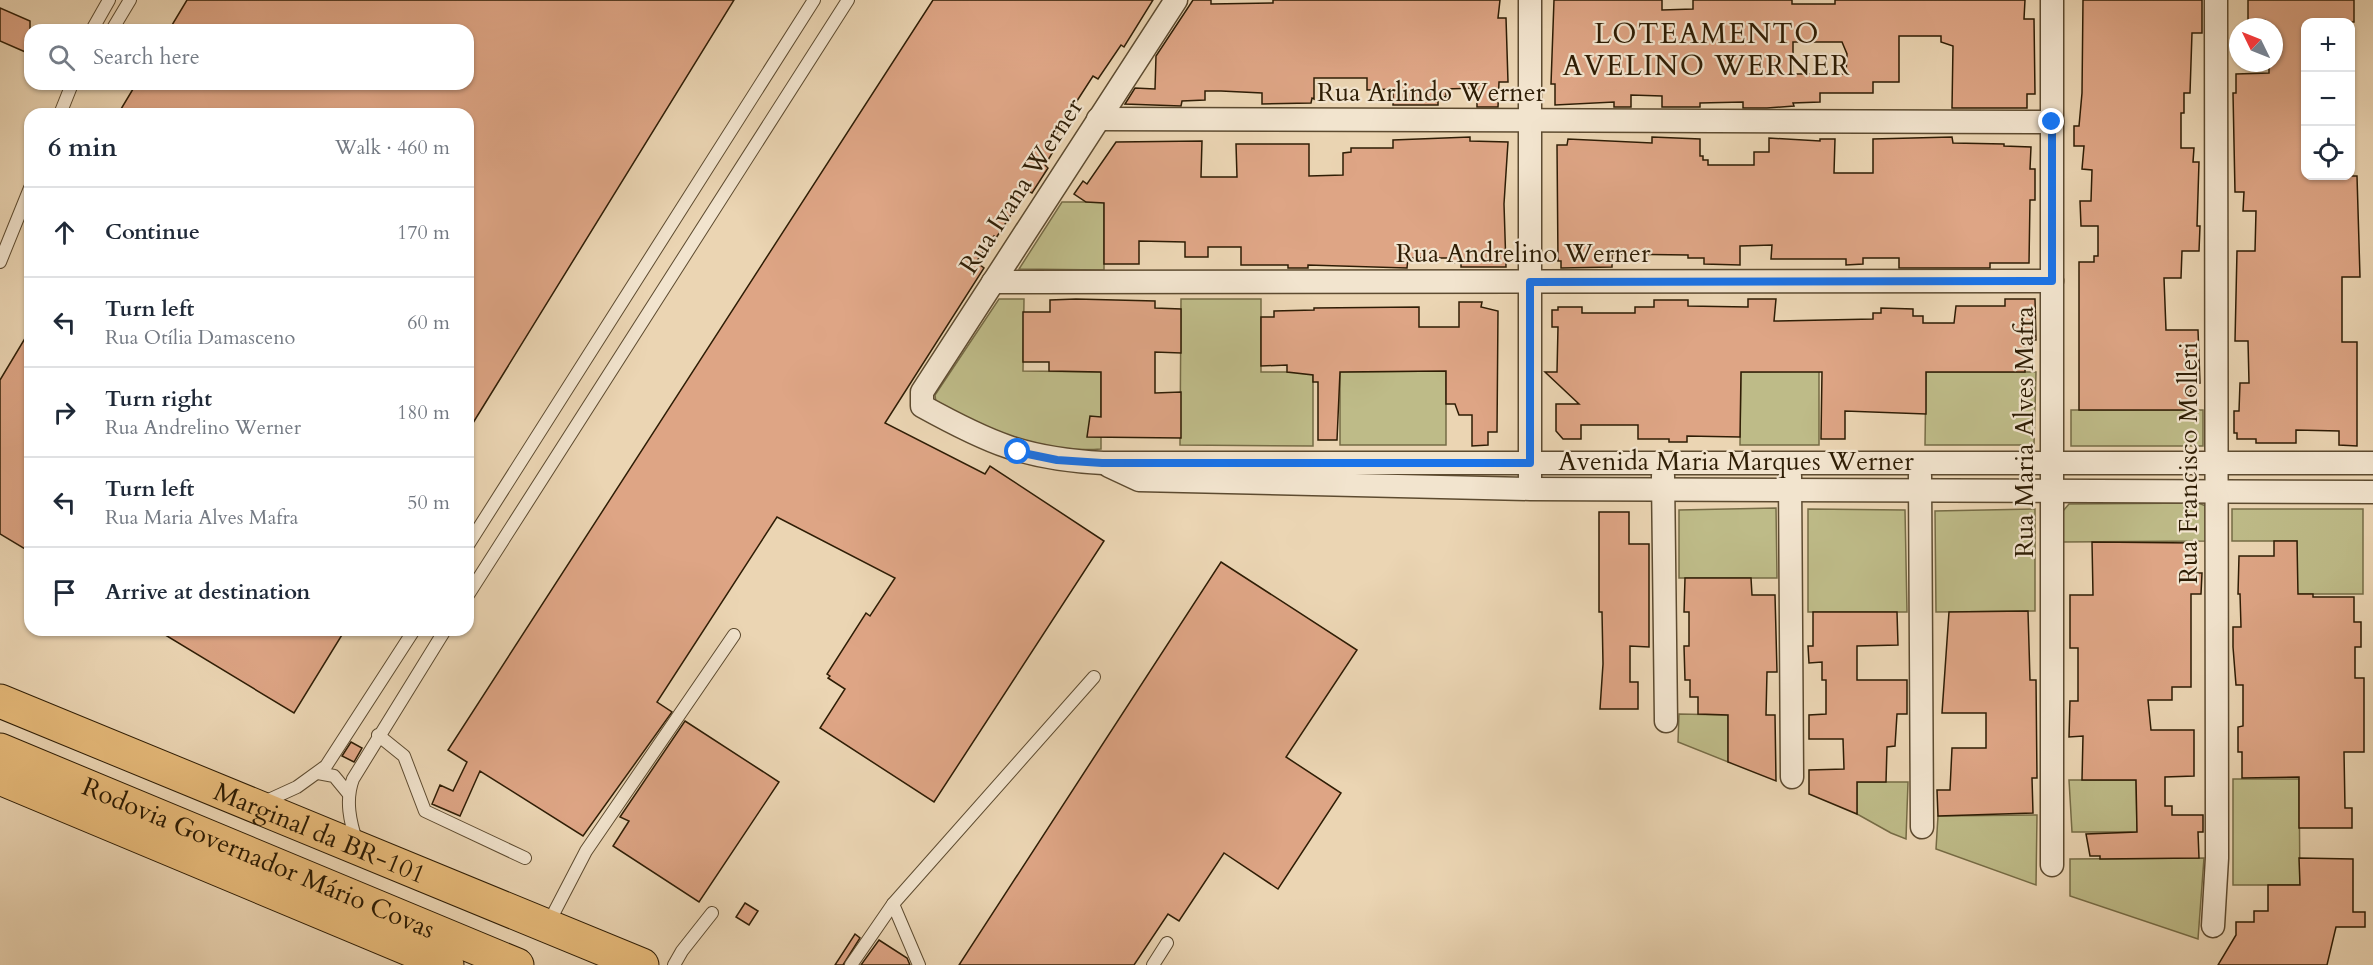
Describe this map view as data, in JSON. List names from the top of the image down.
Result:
{
  "streets": {
    "main road": ["Marginal da BR-101", "Rodovia Governador Mário Covas"],
    "street": [
      "Rua Arlindo Werner",
      "Rua Ivana Werner",
      "Rua Andrelino Werner",
      "Rua Maria Alves Mafra",
      "Avenida Maria Marques Werner",
      "Rua Francisco Molleri"
    ]
  },
  "crossings": [
    ["Rua Arlindo Werner", "Rua Ivana Werner"],
    ["Rua Arlindo Werner", "Rua Maria Alves Mafra"],
    ["Rua Ivana Werner", "Rua Andrelino Werner"],
    ["Rua Ivana Werner", "Avenida Maria Marques Werner"],
    ["Rua Andrelino Werner", "Rua Maria Alves Mafra"],
    ["Rua Maria Alves Mafra", "Avenida Maria Marques Werner"],
    ["Avenida Maria Marques Werner", "Rua Francisco Molleri"]
  ],
  "districts": ["LOTEAMENTO AVELINO WERNER"],
  "north": "top left",
  "page": {
    "map_buttons": ["+", "−"],
    "search": "Search here",
    "heading": ["6 min", "Walk · 460 m"],
    "list": [
      ["Continue", "170 m"],
      ["Turn left", "Rua Otília Damasceno", "60 m"],
      ["Turn right", "Rua Andrelino Werner", "180 m"],
      ["Turn left", "Rua Maria Alves Mafra", "50 m"],
      "Arrive at destination"
    ]
  }
}
